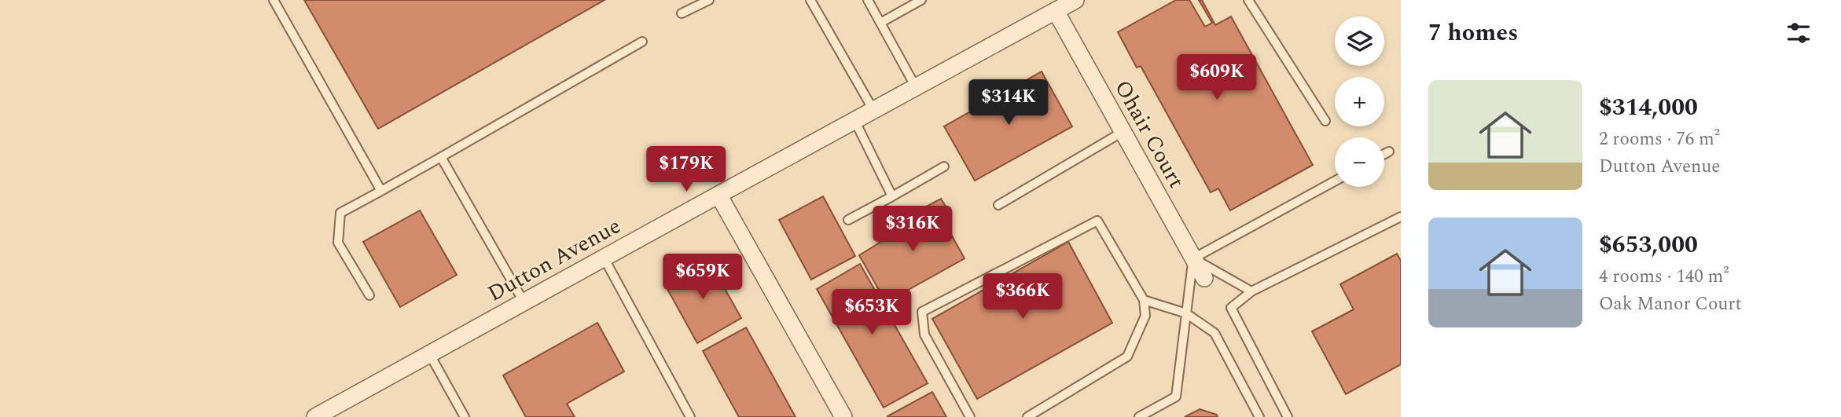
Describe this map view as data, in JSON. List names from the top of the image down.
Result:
{
  "streets": {
    "street": ["Ohair Court", "Dutton Avenue"]
  },
  "crossings": [
    ["Ohair Court", "Dutton Avenue"]
  ],
  "page": {
    "heading": "7 homes",
    "map_buttons": ["+", "−"],
    "price": [
      "$609K",
      "$314K",
      "$179K",
      "$316K",
      "$659K",
      "$366K",
      "$653K"
    ],
    "list": [
      {
        "name": "$314,000",
        "note": "2 rooms · 76 m² · Dutton Avenue"
      },
      {
        "name": "$653,000",
        "note": "4 rooms · 140 m² · Oak Manor Court"
      }
    ]
  }
}
